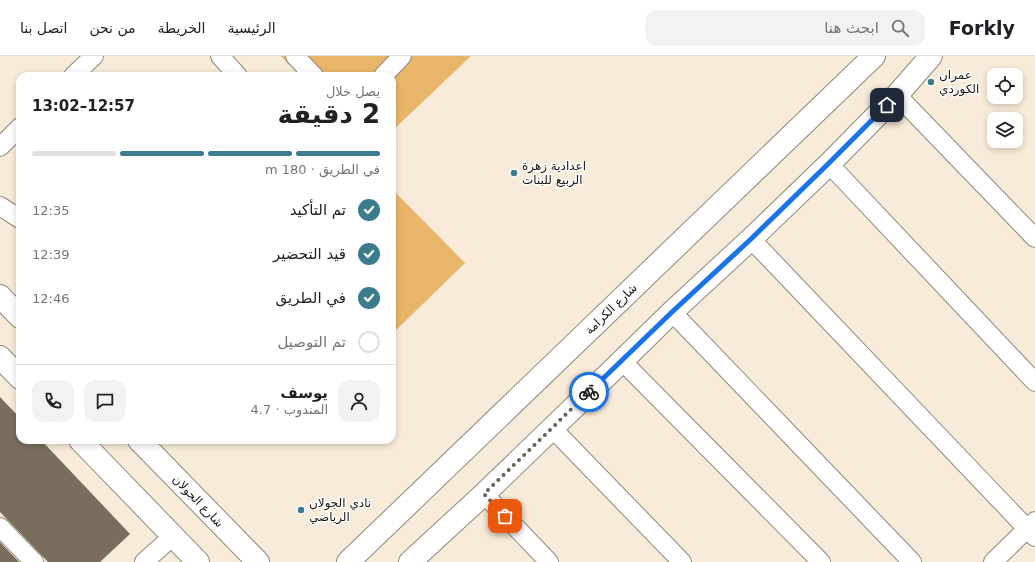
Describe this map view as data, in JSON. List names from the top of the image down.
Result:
{
  "streets": {
    "street": ["شارع الكرامة", "شارع الجولان"]
  },
  "places": ["عمران الكوردي", "اعدادية زهرة الربيع للبنات", "نادي الجولان الرياضي"],
  "page": {
    "header": "Forkly",
    "search": "ابحث هنا",
    "nav": [
      "الرئيسية",
      "الخريطة",
      "من نحن",
      "اتصل بنا"
    ],
    "heading": ["2 دقيقة", "يصل خلال", "12:57–13:02"],
    "panel": ["يوسف", "المندوب · 4.7"],
    "bar": "في الطريق · 180 m",
    "list": [
      ["تم التأكيد", "12:35"],
      ["قيد التحضير", "12:39"],
      ["في الطريق", "12:46"],
      "تم التوصيل"
    ]
  }
}
